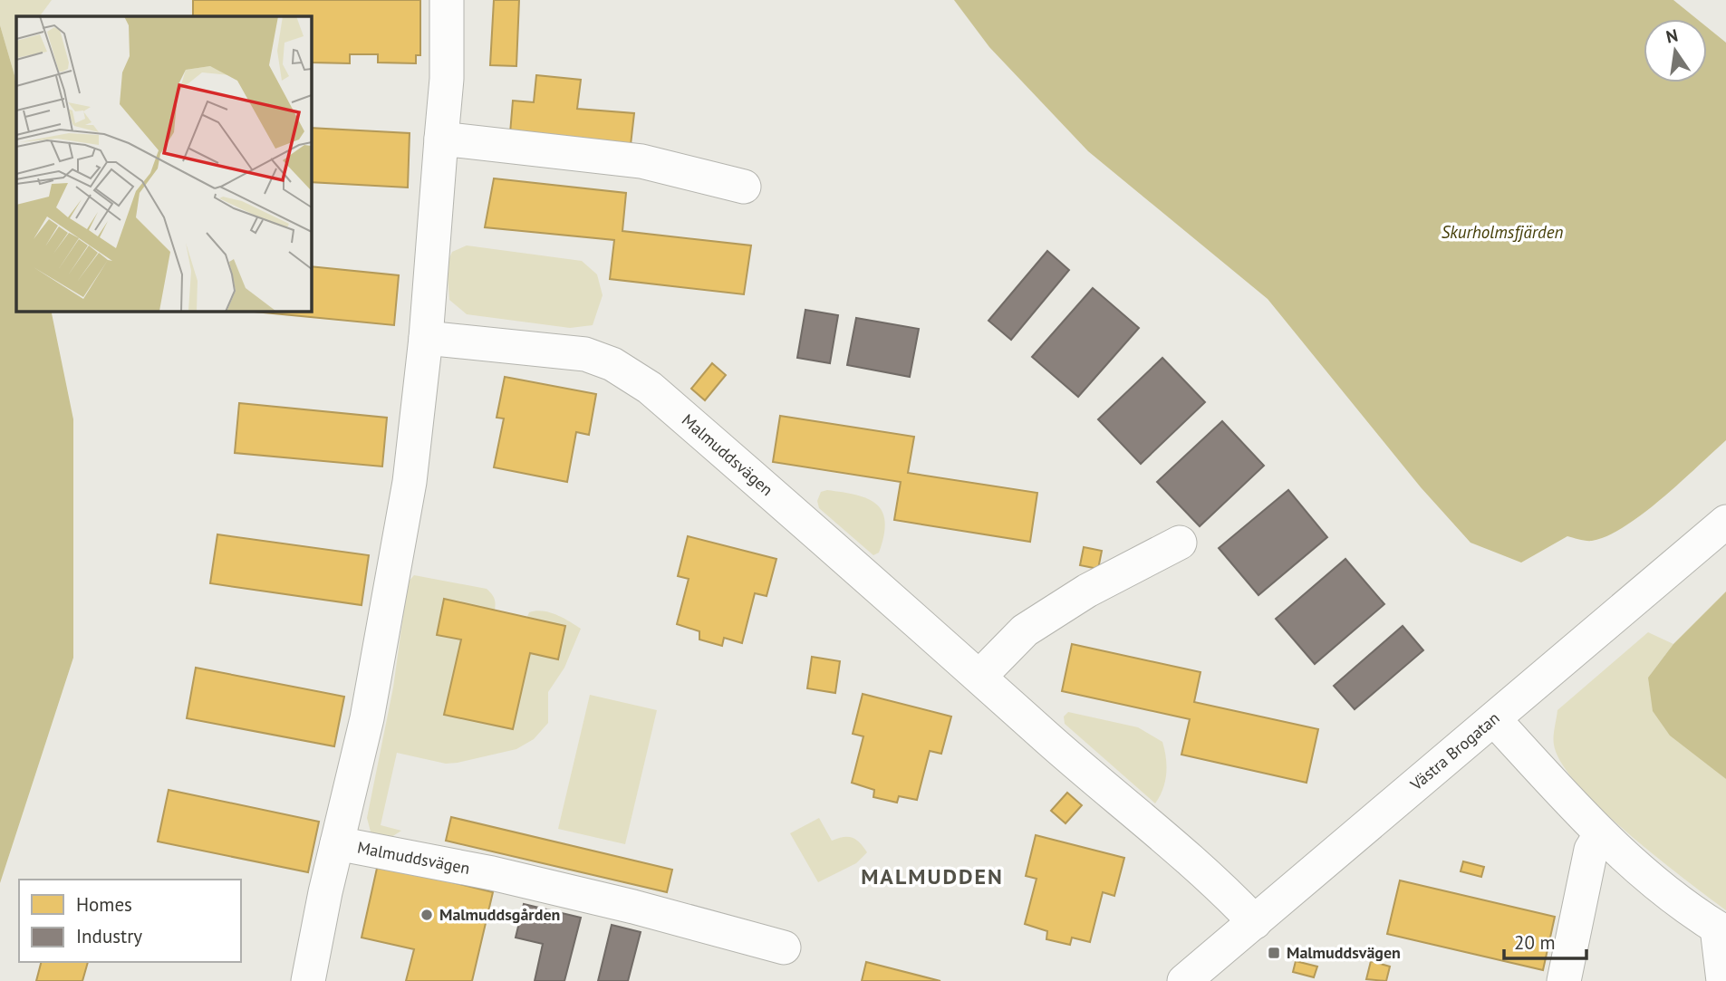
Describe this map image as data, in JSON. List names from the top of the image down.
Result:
{
  "streets": {
    "street": ["Malmuddsvägen", "Västra Brogatan"]
  },
  "crossings": [
    ["Malmuddsvägen", "Västra Brogatan"]
  ],
  "districts": ["MALMUDDEN"],
  "water": ["Skurholmsfjärden"],
  "places": {
    "other": ["Malmuddsgården"],
    "transit": ["Malmuddsvägen"]
  },
  "legend": ["Homes", "Industry"],
  "scale_bar": "20 m",
  "north": "top"
}
